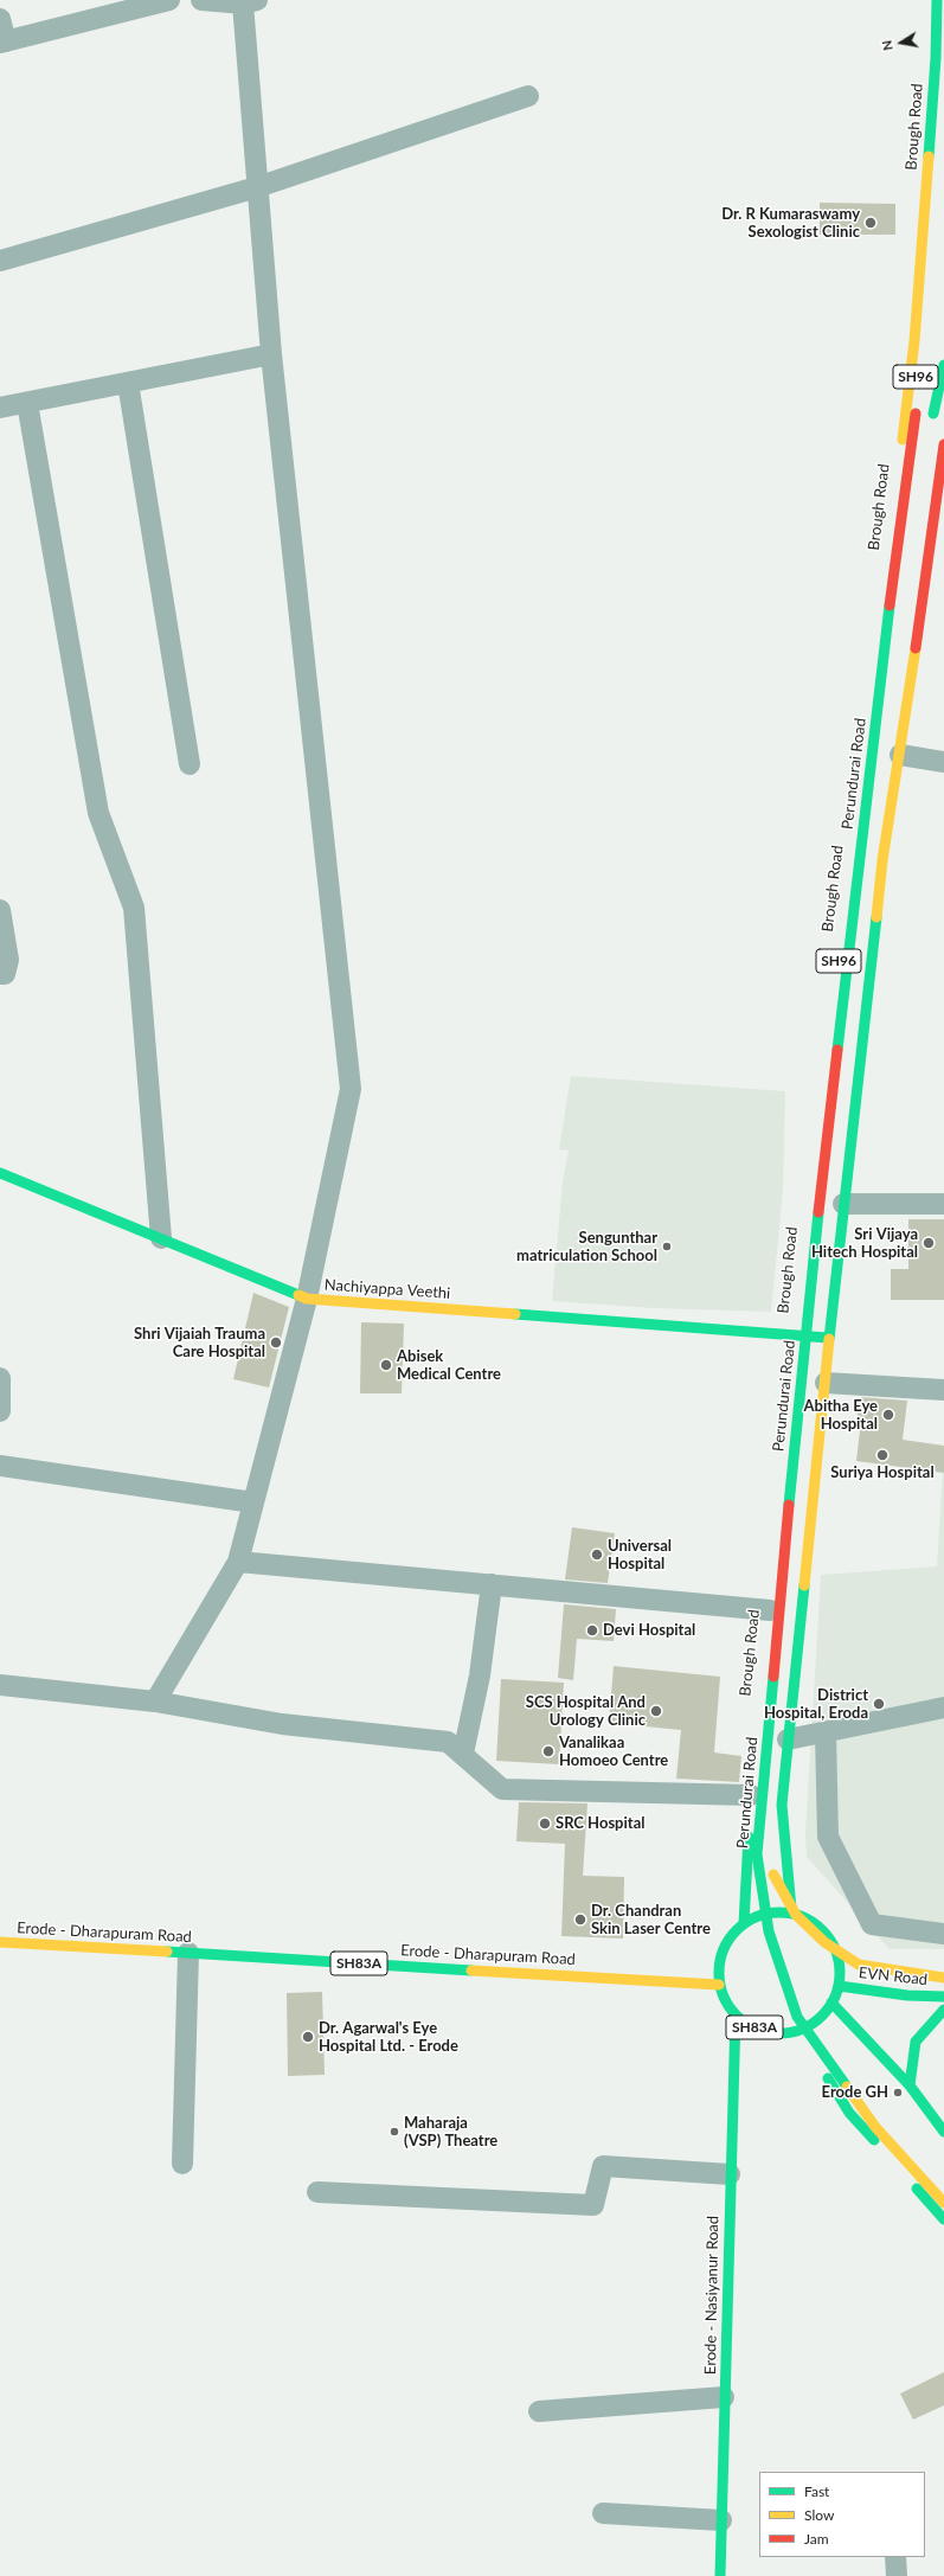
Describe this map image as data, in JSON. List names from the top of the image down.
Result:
{
  "streets": {
    "main road": [
      "Brough Road",
      "SH96",
      "Perundurai Road",
      "Nachiyappa Veethi",
      "Erode - Dharapuram Road",
      "SH83A",
      "EVN Road",
      "Erode - Nasiyanur Road"
    ]
  },
  "crossings": [
    ["Brough Road", "SH96"],
    ["Brough Road", "Perundurai Road"],
    ["Brough Road", "Nachiyappa Veethi"],
    ["Brough Road", "Erode - Dharapuram Road"],
    ["Brough Road", "SH83A"],
    ["Brough Road", "EVN Road"],
    ["Brough Road", "Erode - Nasiyanur Road"],
    ["SH96", "Nachiyappa Veethi"],
    ["SH96", "Erode - Dharapuram Road"],
    ["SH96", "SH83A"],
    ["SH96", "EVN Road"],
    ["SH96", "Erode - Nasiyanur Road"],
    ["Erode - Dharapuram Road", "SH83A"],
    ["Erode - Dharapuram Road", "EVN Road"],
    ["Erode - Dharapuram Road", "Erode - Nasiyanur Road"],
    ["SH83A", "EVN Road"],
    ["SH83A", "Erode - Nasiyanur Road"],
    ["EVN Road", "Erode - Nasiyanur Road"]
  ],
  "places": [
    "Dr. R Kumaraswamy Sexologist Clinic",
    "Sri Vijaya Hitech Hospital",
    "Sengunthar matriculation School",
    "Shri Vijaiah Trauma Care Hospital",
    "Abisek Medical Centre",
    "Abitha Eye Hospital",
    "Suriya Hospital",
    "Universal Hospital",
    "Devi Hospital",
    "District Hospital, Eroda",
    "SCS Hospital And Urology Clinic",
    "Vanalikaa Homoeo Centre",
    "SRC Hospital",
    "Dr. Chandran Skin Laser Centre",
    "Dr. Agarwal's Eye Hospital Ltd. - Erode",
    "Erode GH",
    "Maharaja (VSP) Theatre"
  ],
  "legend": ["Fast", "Slow", "Jam"],
  "north": "left"
}
